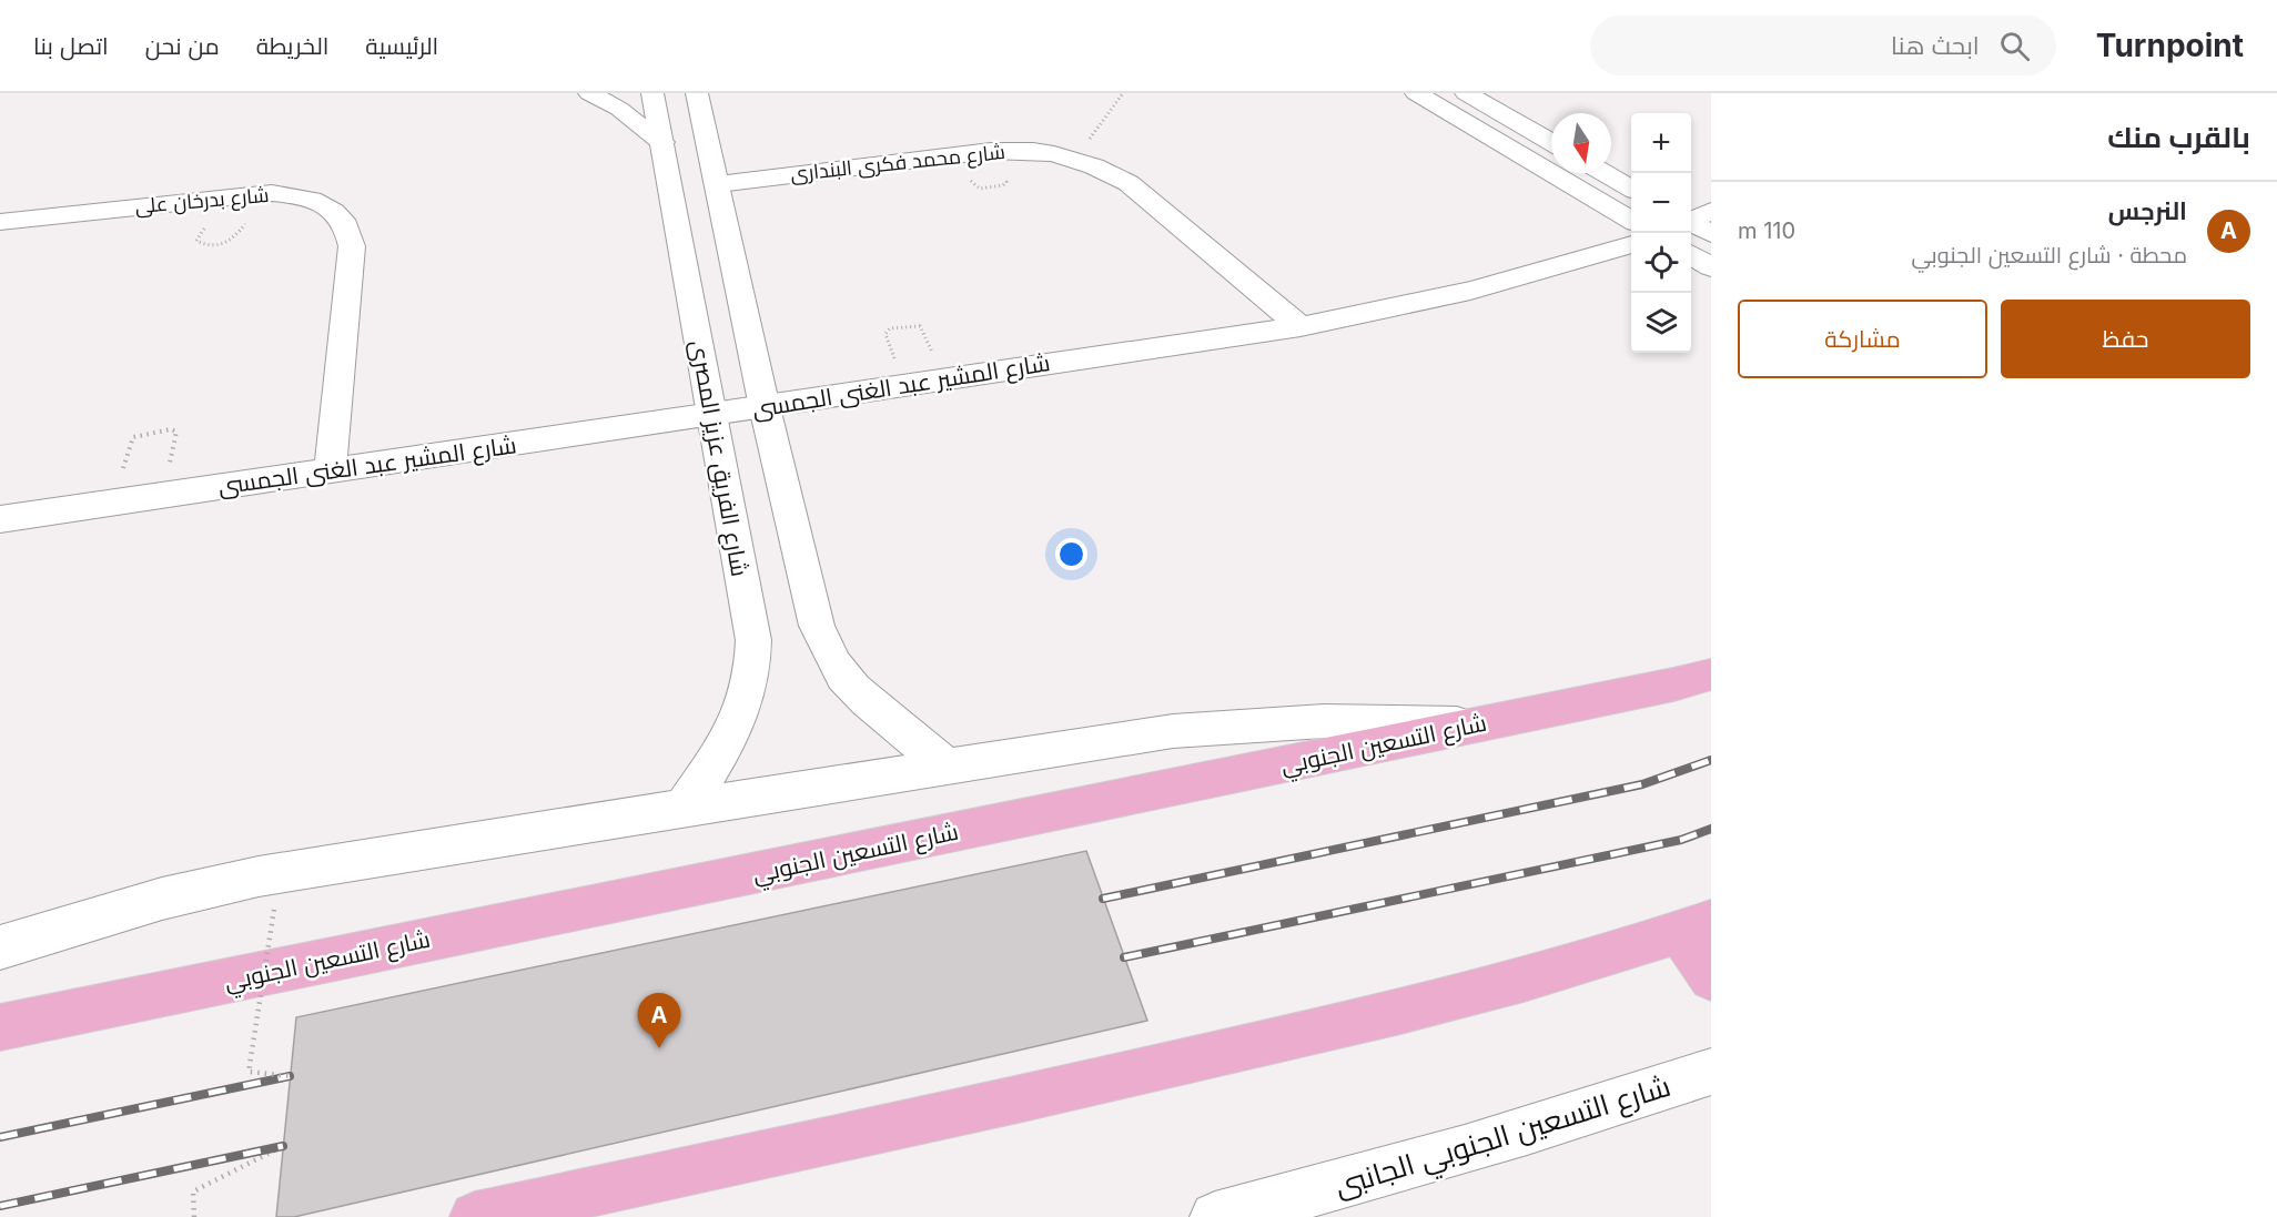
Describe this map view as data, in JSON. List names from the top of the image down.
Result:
{
  "streets": {
    "main road": ["شارع التسعين الجنوبي"],
    "street": [
      "شارع محمد فكرى البندارى",
      "شارع بدرخان على",
      "شارع المشير عبد الغنى الجمسى",
      "شارع الفريق عزيز المصرى",
      "شارع التسعين الجنوبي الجانبى"
    ]
  },
  "crossings": [
    ["شارع محمد فكرى البندارى", "شارع المشير عبد الغنى الجمسى"],
    ["شارع بدرخان على", "شارع المشير عبد الغنى الجمسى"],
    ["شارع المشير عبد الغنى الجمسى", "شارع الفريق عزيز المصرى"]
  ],
  "north": "bottom",
  "page": {
    "header": "Turnpoint",
    "search": "ابحث هنا",
    "nav": [
      "الرئيسية",
      "الخريطة",
      "من نحن",
      "اتصل بنا"
    ],
    "heading": "بالقرب منك",
    "map_buttons": ["+", "−"],
    "list": [
      {
        "mark": "A",
        "name": "النرجس",
        "note": "محطة · شارع التسعين الجنوبي",
        "value": "110 m"
      }
    ],
    "buttons": ["حفظ", "مشاركة"],
    "pins": "A"
  }
}
